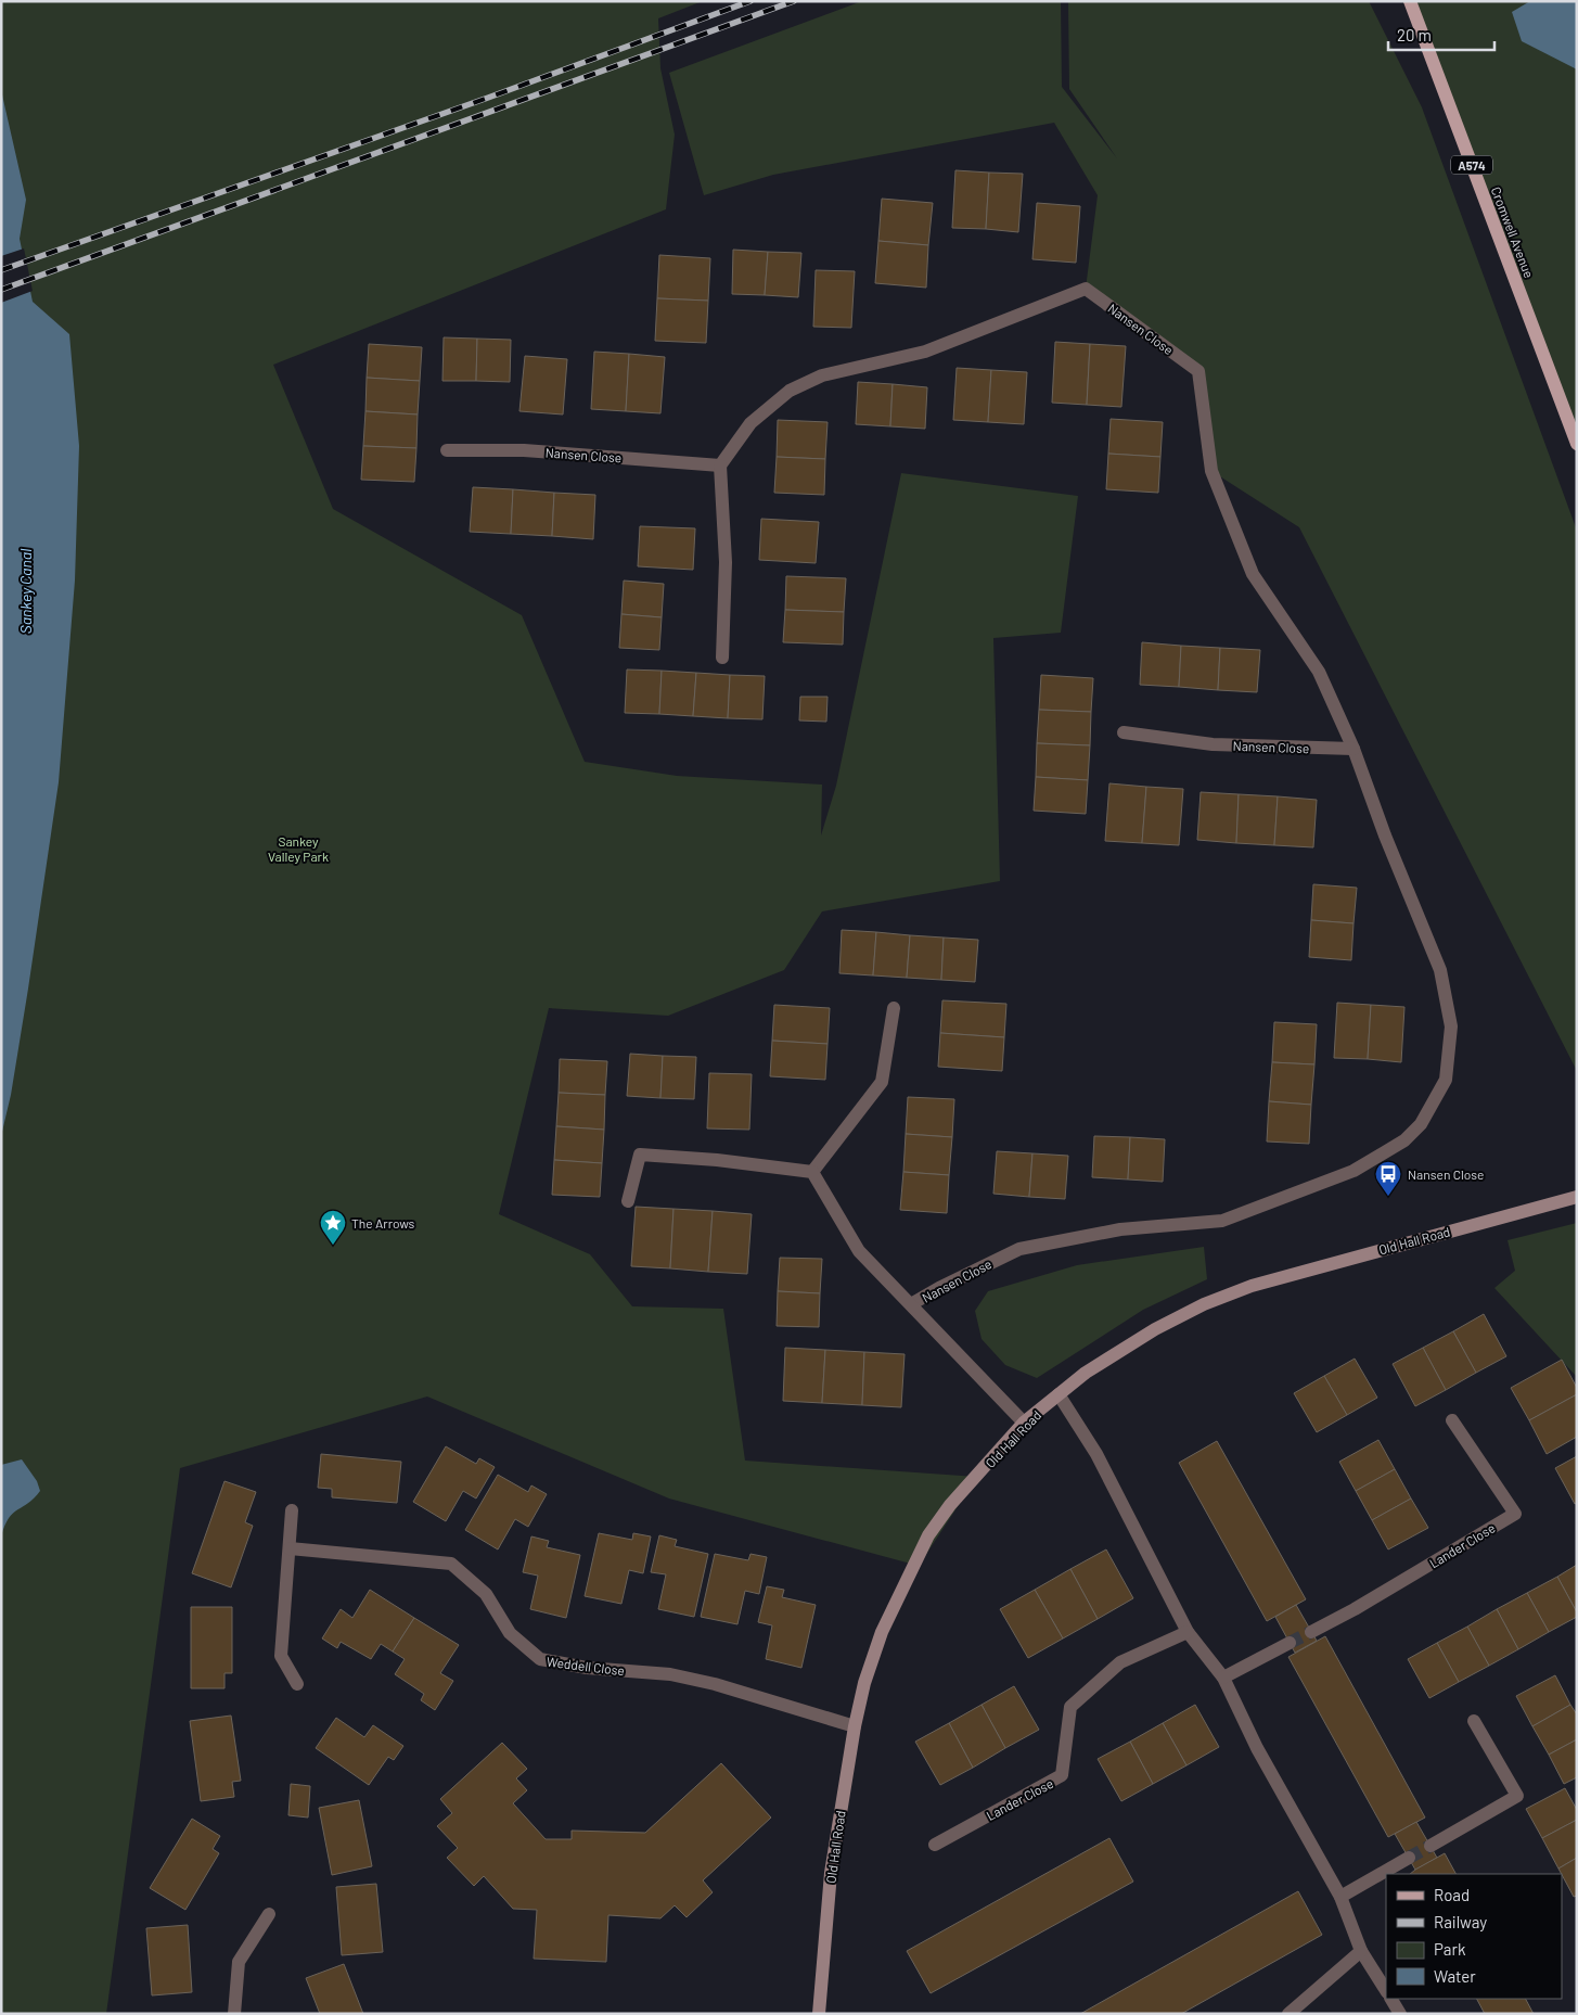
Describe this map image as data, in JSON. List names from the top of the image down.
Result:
{
  "streets": {
    "main road": ["A574", "Cromwell Avenue"],
    "street": [
      "Nansen Close",
      "Old Hall Road",
      "Lander Close",
      "Weddell Close"
    ]
  },
  "crossings": [
    ["Nansen Close", "Old Hall Road"],
    ["Old Hall Road", "Weddell Close"]
  ],
  "water": ["Sankey Canal"],
  "parks": ["Sankey Valley Park"],
  "places": {
    "bus stop": ["Nansen Close"],
    "place": ["The Arrows"]
  },
  "legend": [
    "Road",
    "Railway",
    "Park",
    "Water"
  ],
  "scale_bar": "20 m"
}
